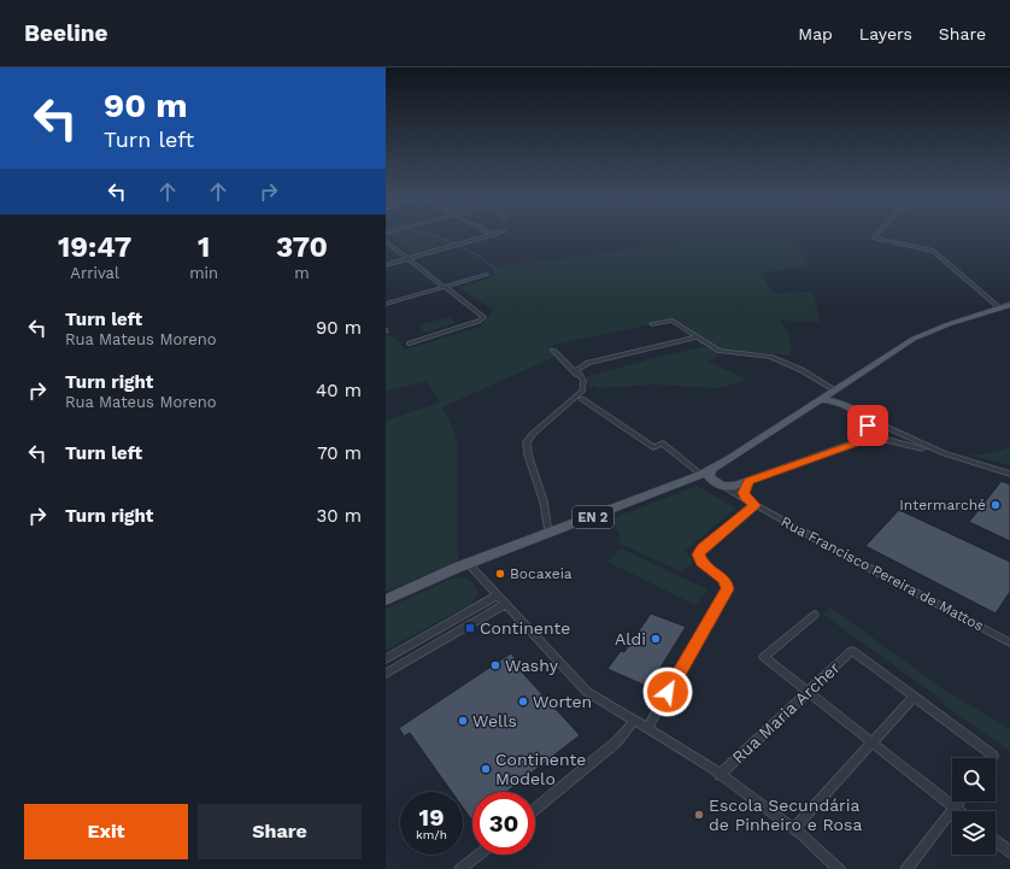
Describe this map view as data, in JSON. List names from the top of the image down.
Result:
{
  "streets": {
    "main road": ["EN 2"],
    "street": ["Rua Francisco Pereira de Mattos", "Rua Maria Archer"]
  },
  "places": {
    "other": [
      "Intermarché",
      "Bocaxeia",
      "Aldi",
      "Washy",
      "Worten",
      "Wells",
      "Continente Modelo",
      "Escola Secundária de Pinheiro e Rosa"
    ],
    "transit": ["Continente"]
  },
  "page": {
    "header": "Beeline",
    "nav": ["Map", "Layers", "Share"],
    "turn": ["90 m", "Turn left"],
    "eta": [
      "19:47",
      "Arrival",
      "1",
      "min",
      "370",
      "m"
    ],
    "list": [
      {
        "name": "Turn left",
        "note": "Rua Mateus Moreno",
        "value": "90 m"
      },
      {
        "name": "Turn right",
        "note": "Rua Mateus Moreno",
        "value": "40 m"
      },
      {
        "name": "Turn left",
        "value": "70 m"
      },
      {
        "name": "Turn right",
        "value": "30 m"
      }
    ],
    "speed": "19 km/h",
    "limit": "30",
    "buttons": ["Exit", "Share"]
  }
}
